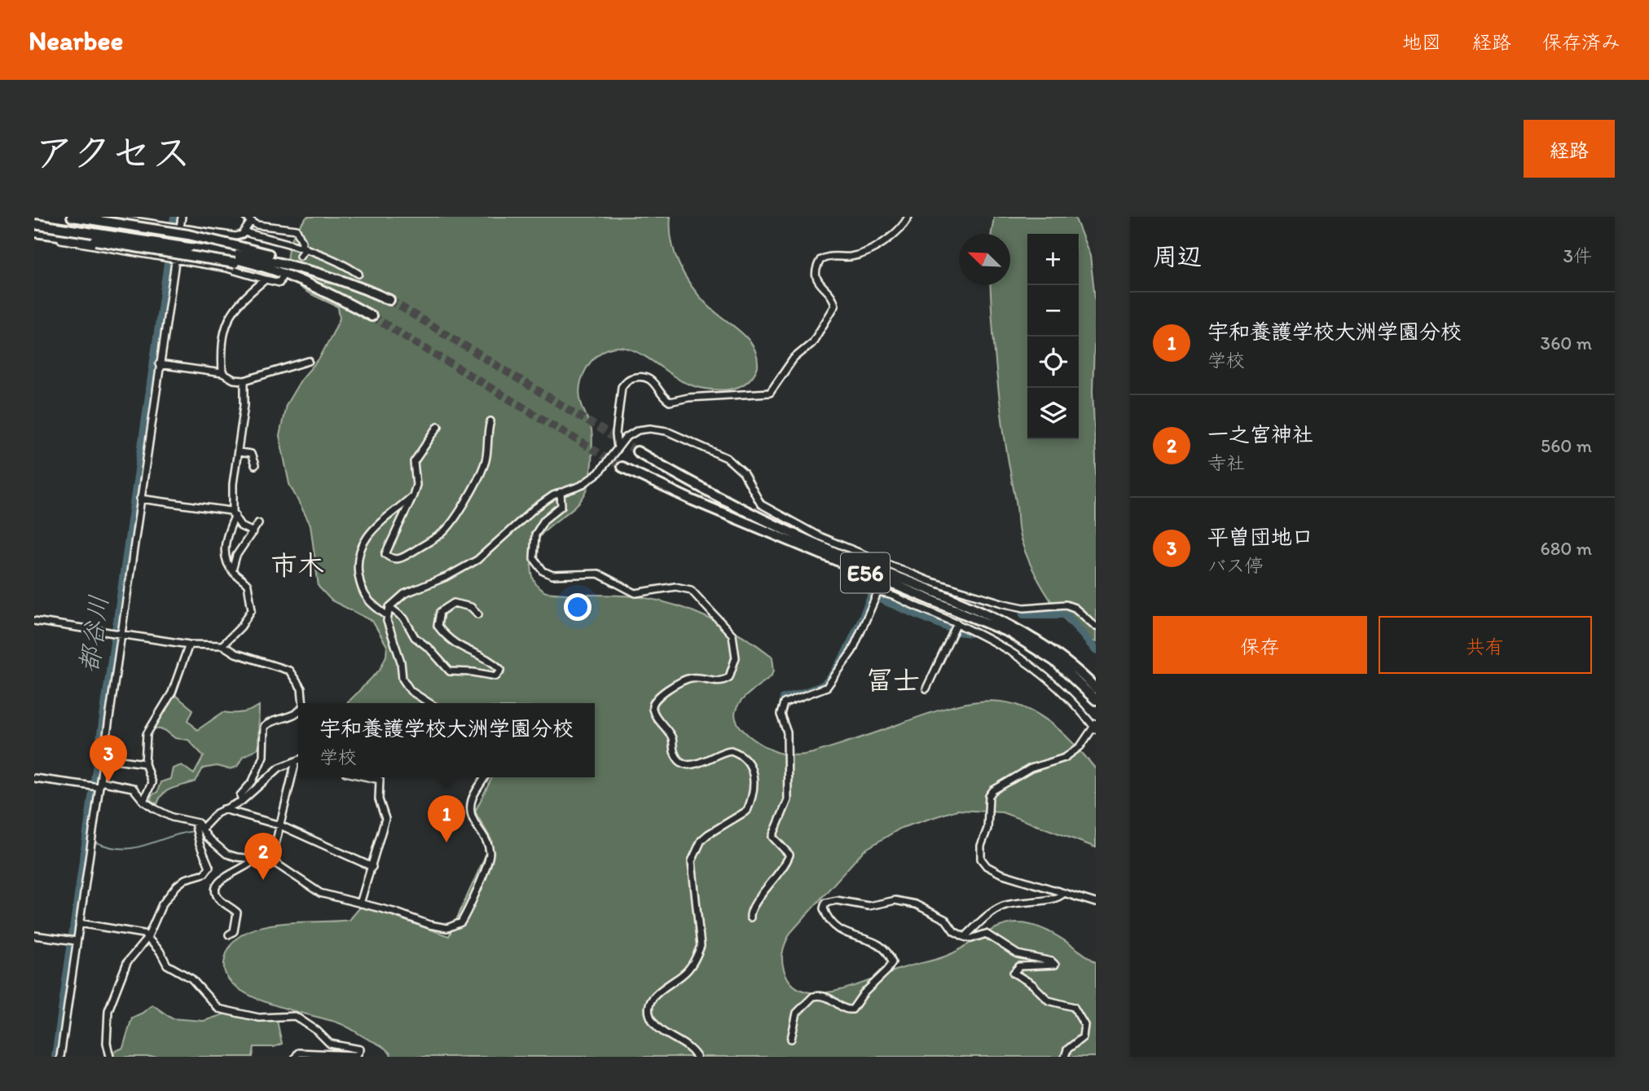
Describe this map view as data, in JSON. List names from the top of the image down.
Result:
{
  "streets": {
    "highway": ["E56"]
  },
  "districts": ["市木", "冨士"],
  "water": ["都谷川"],
  "north": "top left",
  "page": {
    "header": "Nearbee",
    "nav": ["地図", "経路", "保存済み"],
    "title": "アクセス",
    "buttons": [
      "経路",
      ["保存", "共有"]
    ],
    "heading": ["周辺", "3件"],
    "map_buttons": ["+", "−"],
    "list": [
      {
        "mark": "1",
        "name": "宇和養護学校大洲学園分校",
        "note": "学校",
        "value": "360 m"
      },
      {
        "mark": "2",
        "name": "一之宮神社",
        "note": "寺社",
        "value": "560 m"
      },
      {
        "mark": "3",
        "name": "平曽団地口",
        "note": "バス停",
        "value": "680 m"
      }
    ],
    "popup": ["宇和養護学校大洲学園分校", "学校"],
    "pins": ["3", "1", "2"]
  }
}
